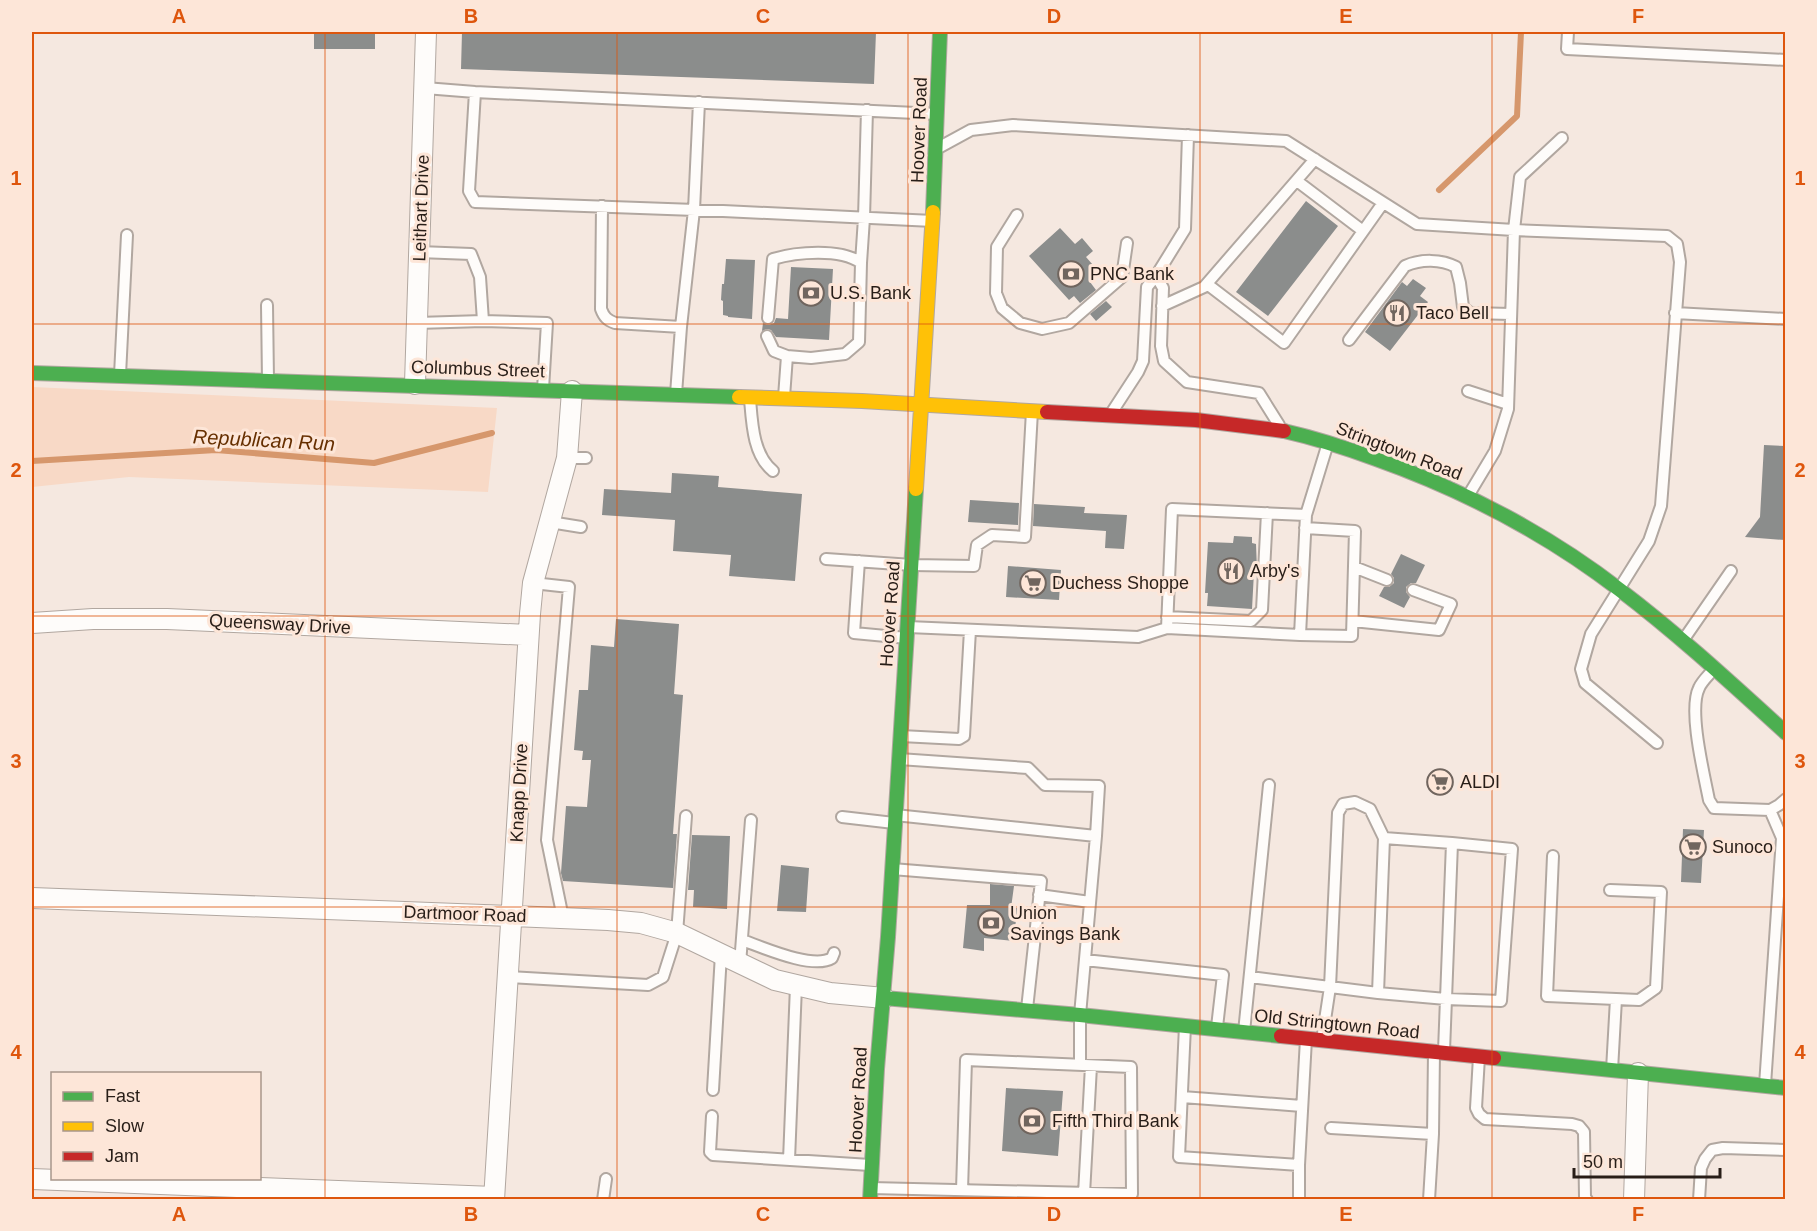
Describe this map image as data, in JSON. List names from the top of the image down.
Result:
{
  "streets": {
    "main road": [
      "Hoover Road",
      "Columbus Street",
      "Stringtown Road",
      "Old Stringtown Road"
    ],
    "street": [
      "Leithart Drive",
      "Queensway Drive",
      "Knapp Drive",
      "Dartmoor Road"
    ]
  },
  "crossings": [
    ["Hoover Road", "Columbus Street"],
    ["Hoover Road", "Stringtown Road"],
    ["Hoover Road", "Dartmoor Road"],
    ["Hoover Road", "Old Stringtown Road"],
    ["Leithart Drive", "Columbus Street"],
    ["Columbus Street", "Stringtown Road"],
    ["Columbus Street", "Knapp Drive"],
    ["Queensway Drive", "Knapp Drive"],
    ["Knapp Drive", "Dartmoor Road"],
    ["Dartmoor Road", "Old Stringtown Road"]
  ],
  "water": ["Republican Run"],
  "places": {
    "bank": [
      "PNC Bank",
      "U.S. Bank",
      "Union Savings Bank",
      "Fifth Third Bank"
    ],
    "restaurant": ["Taco Bell", "Arby's"],
    "supermarket": ["Duchess Shoppe", "ALDI", "Sunoco"]
  },
  "legend": ["Fast", "Slow", "Jam"],
  "scale_bar": "50 m",
  "grid": {
    "columns": [
      "A",
      "B",
      "C",
      "D",
      "E",
      "F"
    ],
    "rows": [
      "1",
      "2",
      "3",
      "4"
    ]
  }
}
